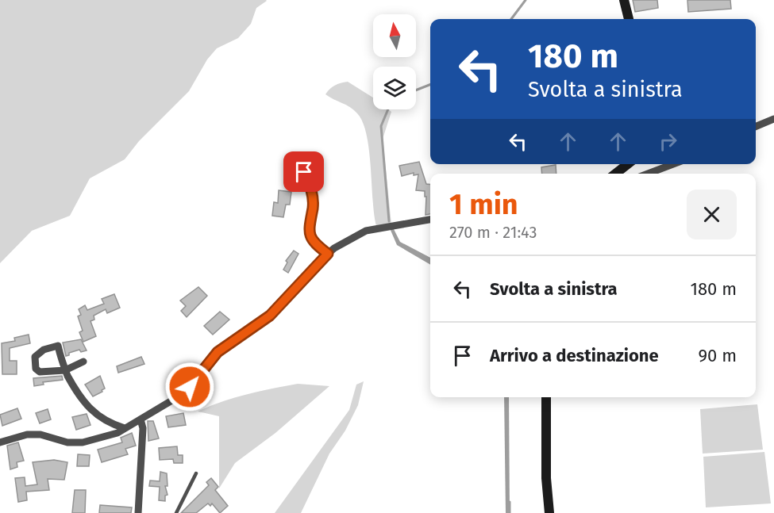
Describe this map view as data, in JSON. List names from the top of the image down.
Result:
{
  "north": "top",
  "page": {
    "turn": ["180 m", "Svolta a sinistra"],
    "heading": ["1 min", "270 m · 21:43"],
    "list": [
      {
        "name": "Svolta a sinistra",
        "value": "180 m"
      },
      {
        "name": "Arrivo a destinazione",
        "value": "90 m"
      }
    ]
  }
}
